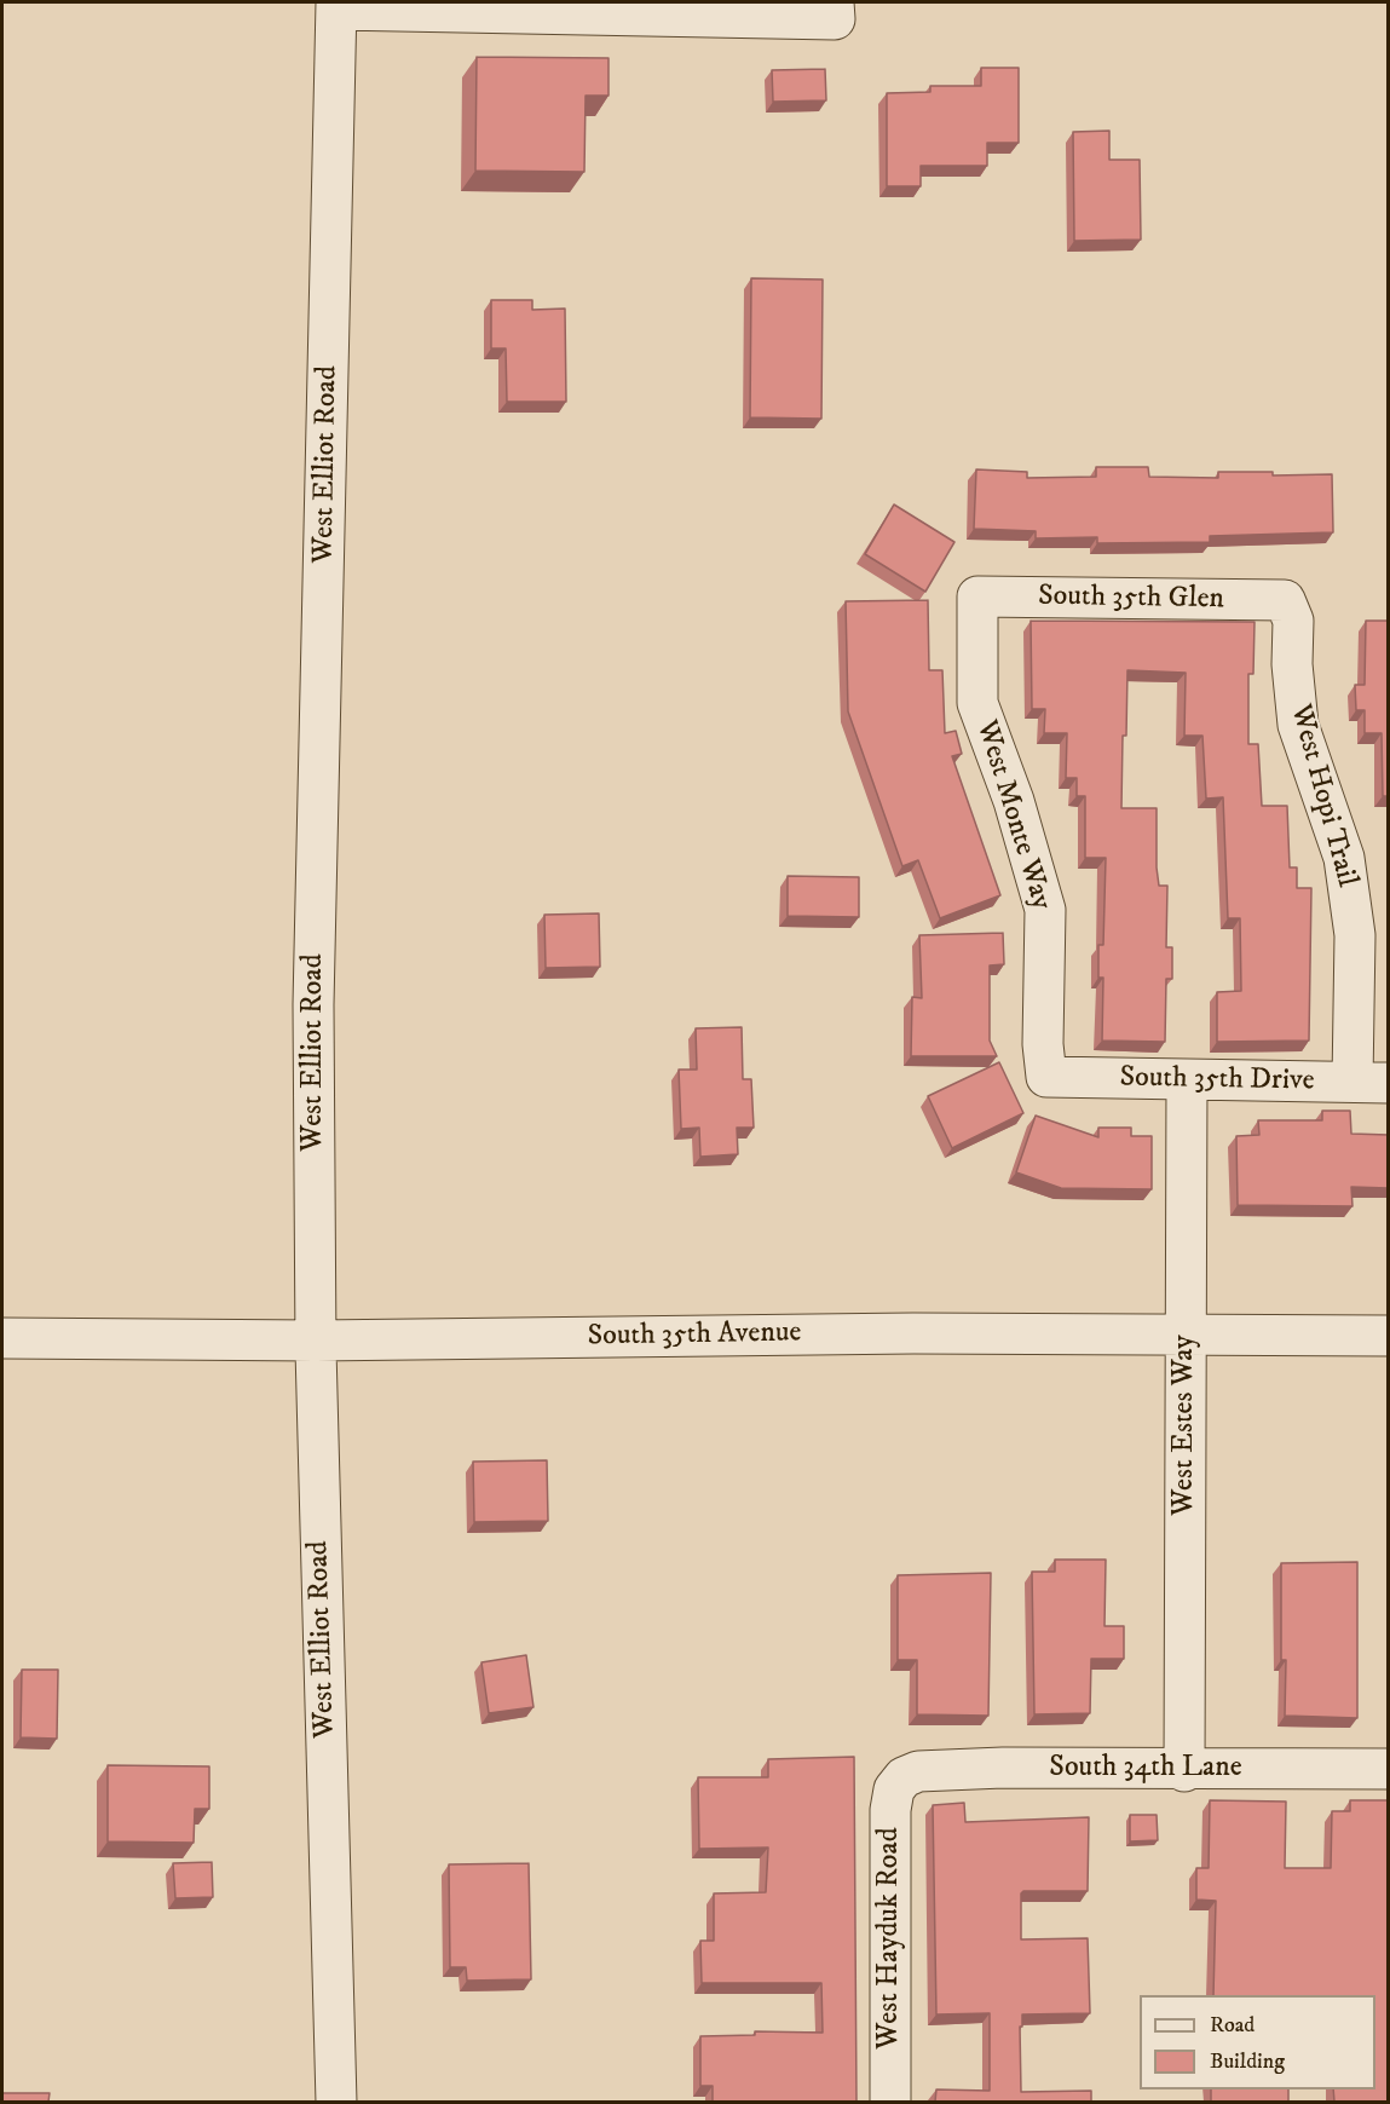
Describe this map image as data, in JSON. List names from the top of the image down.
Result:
{
  "streets": {
    "street": [
      "West Elliot Road",
      "South 35th Glen",
      "West Hopi Trail",
      "West Monte Way",
      "South 35th Drive",
      "South 35th Avenue",
      "West Estes Way",
      "South 34th Lane",
      "West Hayduk Road"
    ]
  },
  "crossings": [
    ["West Elliot Road", "South 35th Avenue"],
    ["South 35th Glen", "West Hopi Trail"],
    ["South 35th Glen", "West Monte Way"],
    ["West Hopi Trail", "South 35th Drive"],
    ["West Monte Way", "South 35th Drive"],
    ["South 35th Drive", "West Estes Way"],
    ["South 35th Avenue", "West Estes Way"],
    ["West Estes Way", "South 34th Lane"],
    ["South 34th Lane", "West Hayduk Road"]
  ],
  "legend": ["Road", "Building"]
}
